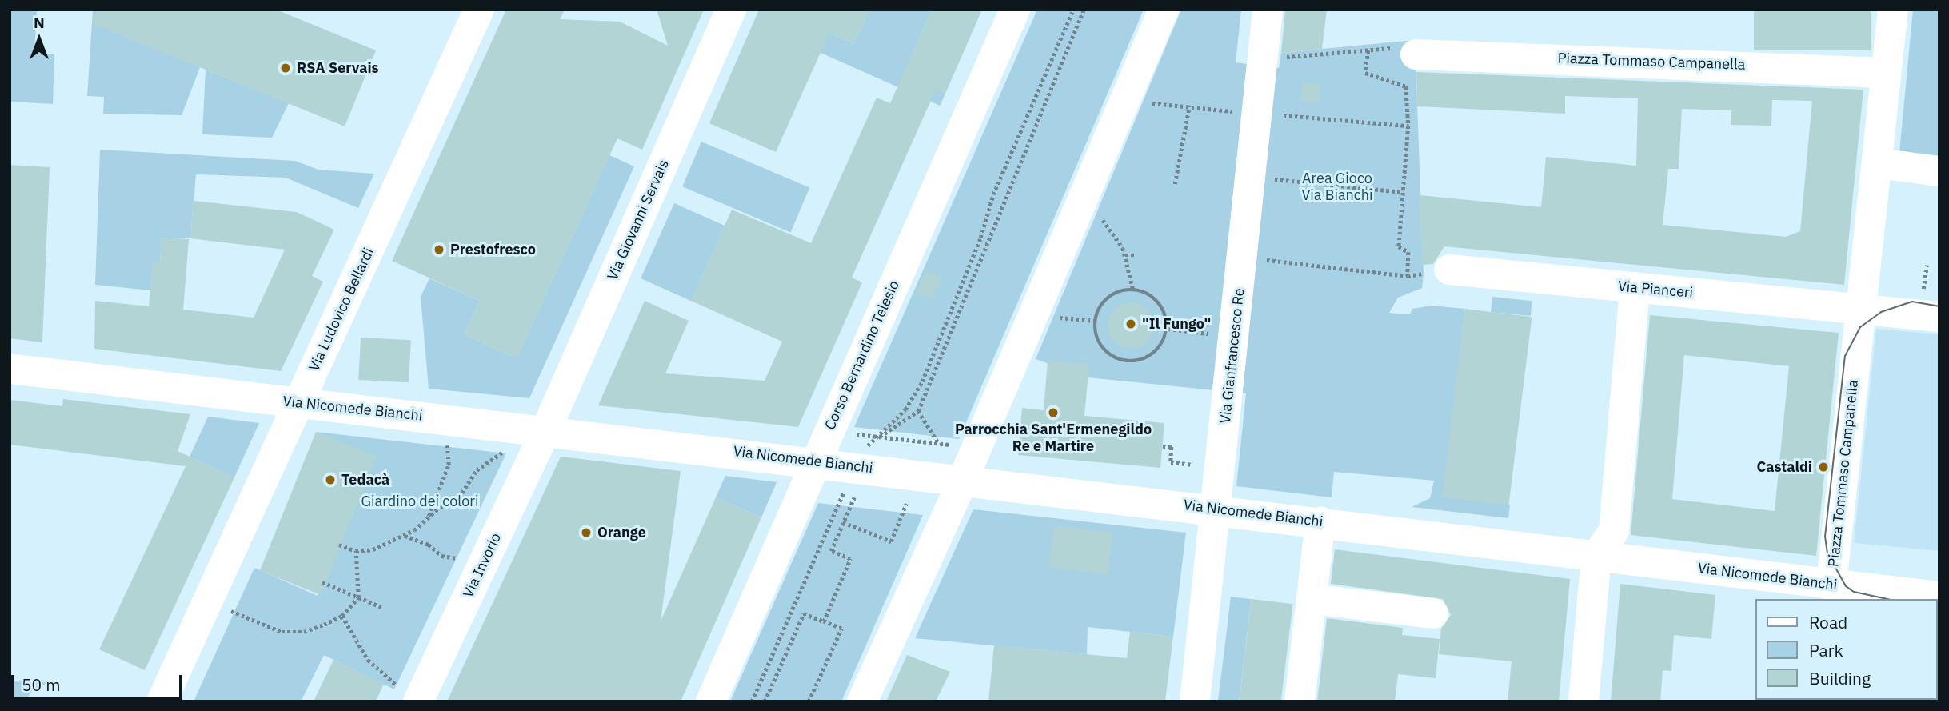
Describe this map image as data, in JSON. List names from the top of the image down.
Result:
{
  "streets": {
    "street": [
      "Piazza Tommaso Campanella",
      "Via Giovanni Servais",
      "Via Pianceri",
      "Via Ludovico Bellardi",
      "Corso Bernardino Telesio",
      "Via Gianfrancesco Re",
      "Via Nicomede Bianchi",
      "Via Invorio"
    ]
  },
  "crossings": [
    ["Piazza Tommaso Campanella", "Via Pianceri"],
    ["Piazza Tommaso Campanella", "Via Nicomede Bianchi"],
    ["Via Giovanni Servais", "Via Nicomede Bianchi"],
    ["Via Giovanni Servais", "Via Invorio"],
    ["Via Ludovico Bellardi", "Via Nicomede Bianchi"],
    ["Corso Bernardino Telesio", "Via Nicomede Bianchi"],
    ["Via Gianfrancesco Re", "Via Nicomede Bianchi"],
    ["Via Nicomede Bianchi", "Via Invorio"]
  ],
  "parks": ["Area Gioco Via Bianchi", "Giardino dei colori"],
  "places": [
    "RSA Servais",
    "Prestofresco",
    "\"Il Fungo\"",
    "Parrocchia Sant'Ermenegildo Re e Martire",
    "Castaldi",
    "Tedacà",
    "Orange"
  ],
  "legend": ["Road", "Park", "Building"],
  "scale_bar": "50 m",
  "north": "top"
}
